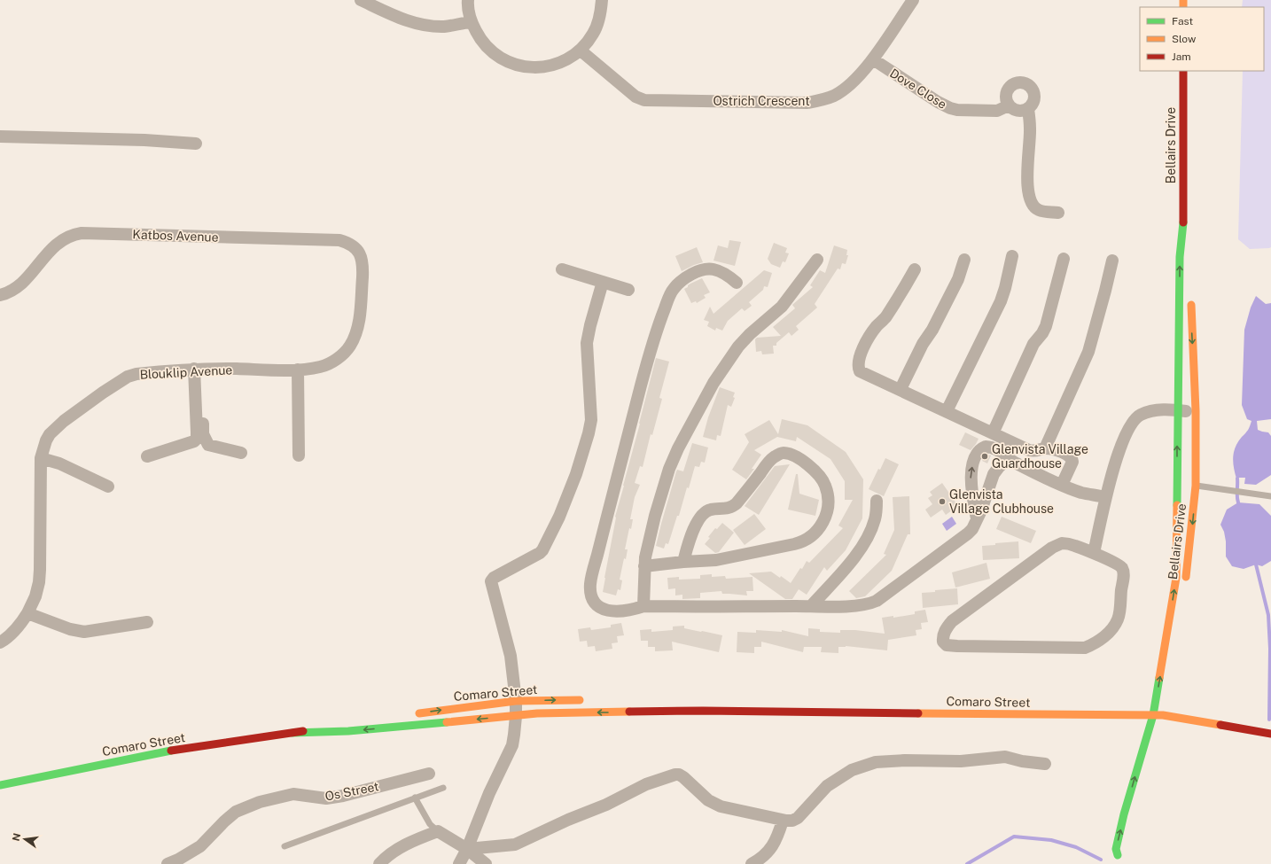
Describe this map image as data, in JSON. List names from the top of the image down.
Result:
{
  "streets": {
    "street": [
      "Dove Close",
      "Ostrich Crescent",
      "Bellairs Drive",
      "Katbos Avenue",
      "Blouklip Avenue",
      "Comaro Street",
      "Os Street"
    ]
  },
  "crossings": [
    ["Dove Close", "Ostrich Crescent"],
    ["Bellairs Drive", "Comaro Street"],
    ["Katbos Avenue", "Blouklip Avenue"]
  ],
  "places": ["Glenvista Village Guardhouse", "Glenvista Village Clubhouse"],
  "legend": ["Fast", "Slow", "Jam"],
  "north": "left"
}
